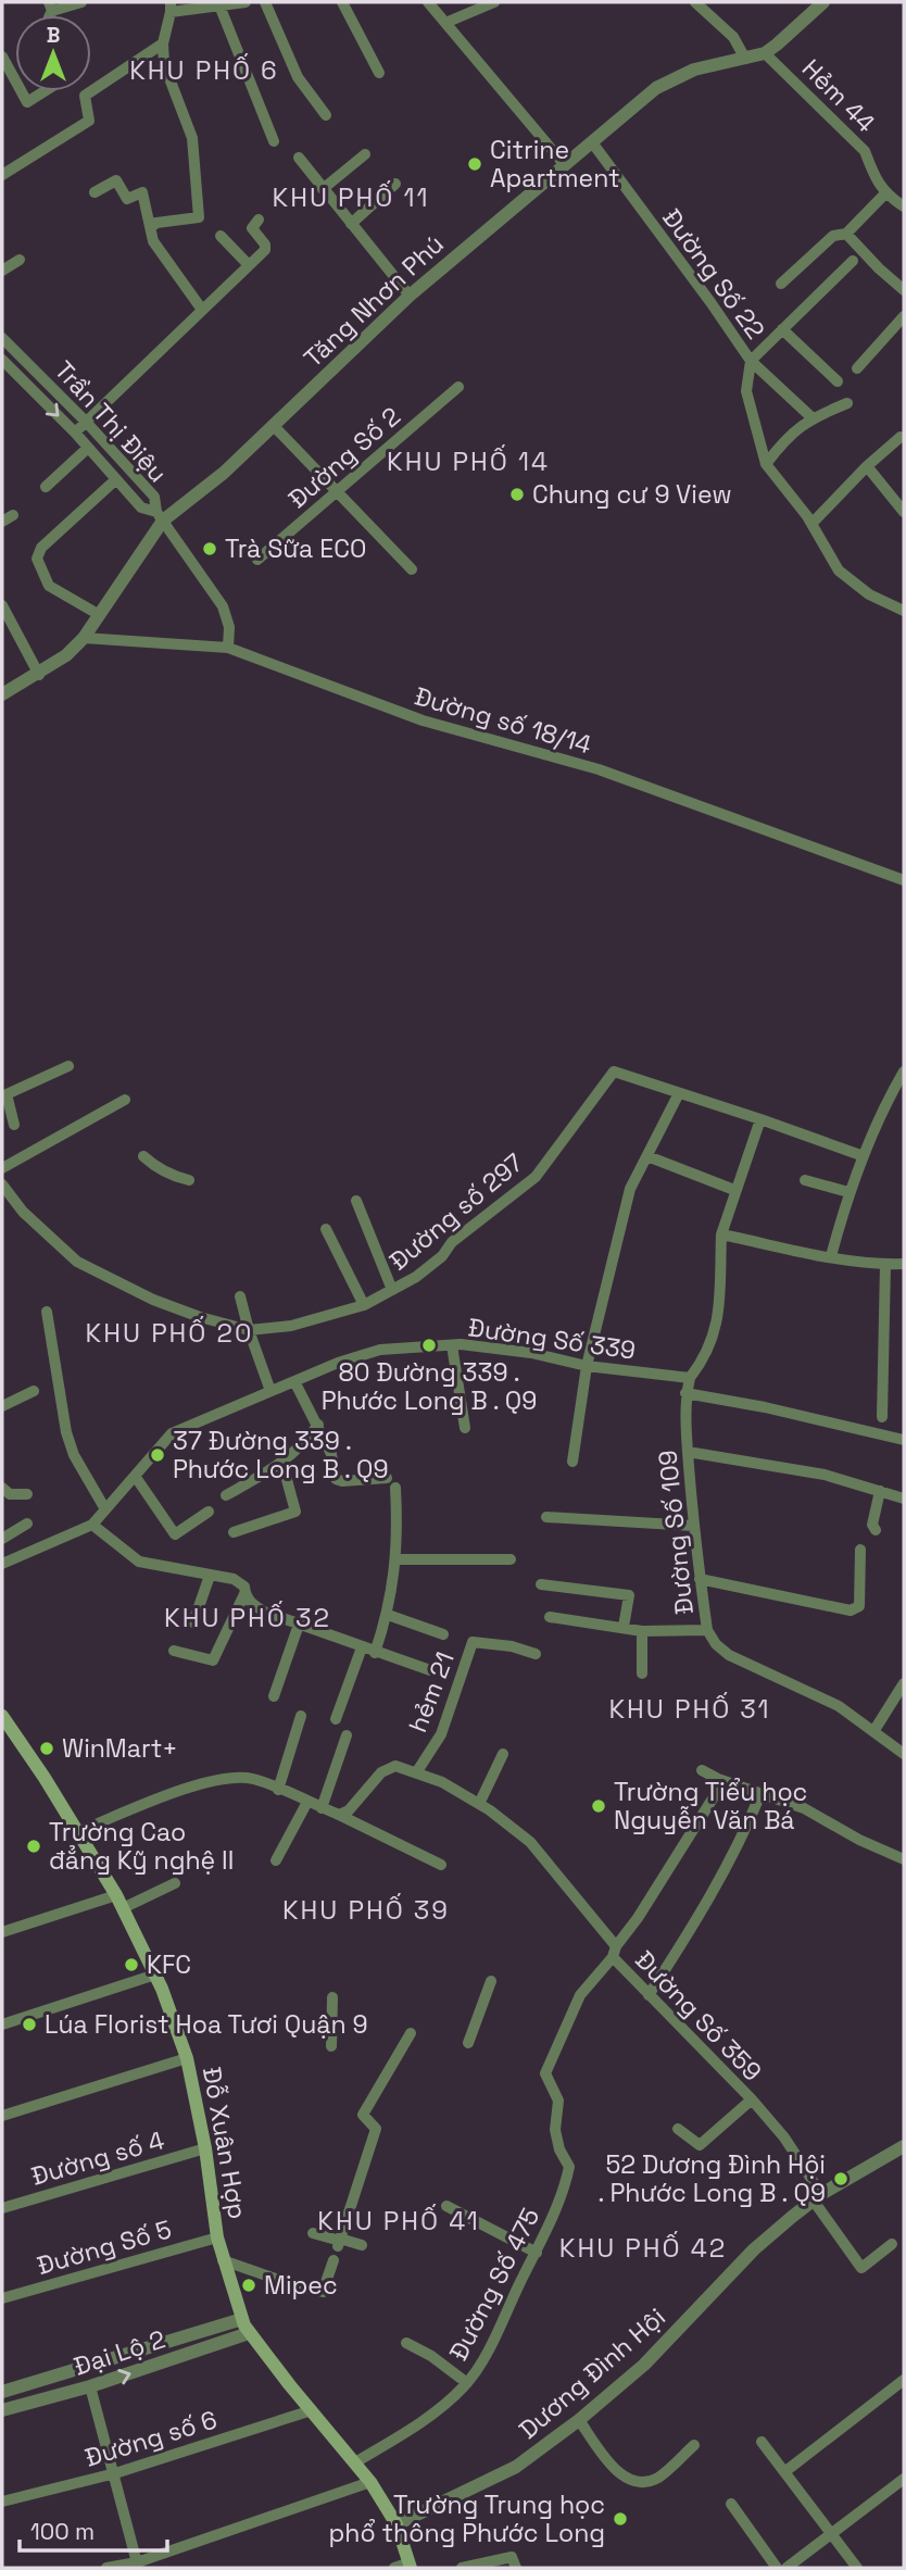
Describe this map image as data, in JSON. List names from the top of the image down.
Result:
{
  "streets": {
    "main road": ["Đỗ Xuân Hợp"],
    "street": [
      "Hẻm 44",
      "Đường Số 22",
      "Tăng Nhơn Phú",
      "Trần Thị Điệu",
      "Đường Số 2",
      "Đường số 18/14",
      "Đường số 297",
      "Đường Số 339",
      "Đường Số 109",
      "hẻm 21",
      "Đường Số 359",
      "Đường số 4",
      "Đường Số 5",
      "Đường Số 475",
      "Đại Lộ 2",
      "Dương Đình Hội",
      "Đường số 6"
    ]
  },
  "crossings": [
    ["Hẻm 44", "Tăng Nhơn Phú"],
    ["Đường Số 22", "Tăng Nhơn Phú"],
    ["Tăng Nhơn Phú", "Trần Thị Điệu"],
    ["Tăng Nhơn Phú", "Đường số 18/14"],
    ["Đường Số 339", "Đường Số 109"],
    ["hẻm 21", "Đường Số 359"],
    ["Đường Số 359", "Đường Số 475"],
    ["Đường Số 359", "Dương Đình Hội"],
    ["Đỗ Xuân Hợp", "Đường số 4"],
    ["Đỗ Xuân Hợp", "Đường Số 5"],
    ["Đỗ Xuân Hợp", "Đường Số 475"],
    ["Đỗ Xuân Hợp", "Đại Lộ 2"],
    ["Đỗ Xuân Hợp", "Dương Đình Hội"],
    ["Đỗ Xuân Hợp", "Đường số 6"]
  ],
  "districts": [
    "KHU PHỐ 6",
    "KHU PHỐ 11",
    "KHU PHỐ 14",
    "KHU PHỐ 20",
    "KHU PHỐ 32",
    "KHU PHỐ 31",
    "KHU PHỐ 39",
    "KHU PHỐ 41",
    "KHU PHỐ 42"
  ],
  "places": [
    "Citrine Apartment",
    "Chung cư 9 View",
    "Trà Sữa ECO",
    "80 Đường 339 . Phước Long B . Q9",
    "37 Đường 339 . Phước Long B . Q9",
    "WinMart+",
    "Trường Tiểu học Nguyễn Văn Bá",
    "Trường Cao đẳng Kỹ nghệ II",
    "KFC",
    "Lúa Florist Hoa Tươi Quận 9",
    "52 Dương Đình Hội . Phước Long B . Q9",
    "Mipec",
    "Trường Trung học phổ thông Phước Long"
  ],
  "scale_bar": "100 m",
  "north": "top"
}
